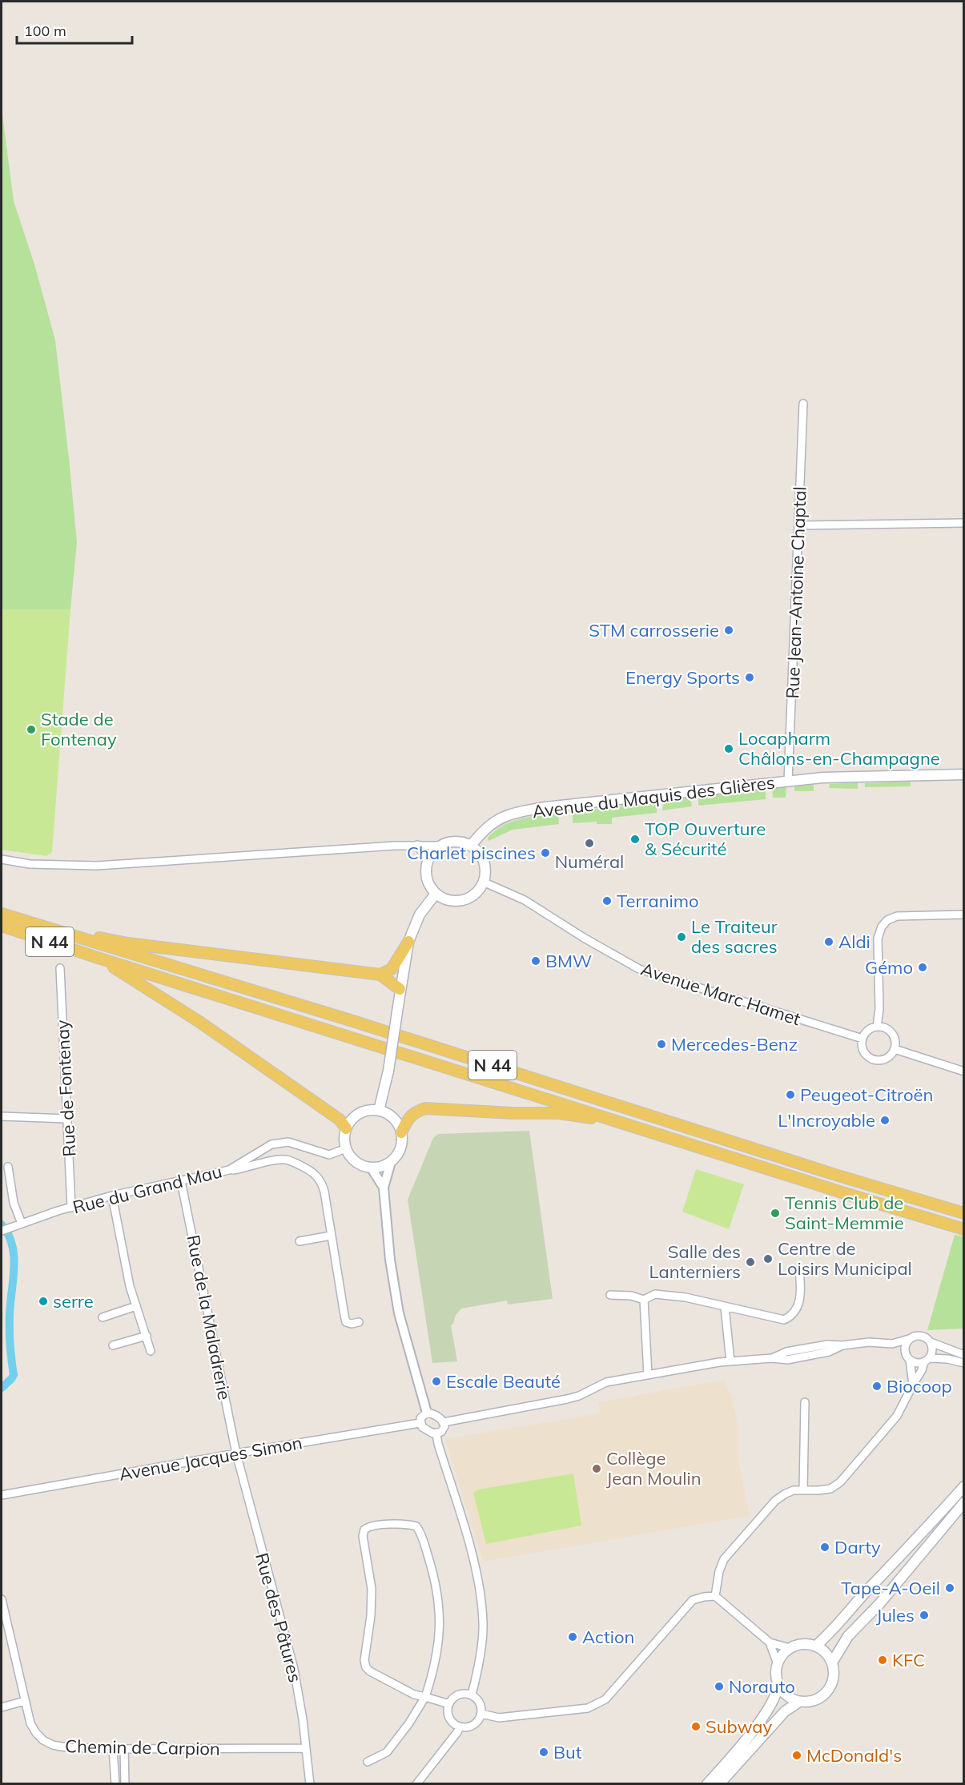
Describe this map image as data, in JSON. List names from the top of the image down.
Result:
{
  "streets": {
    "main road": ["Avenue du Maquis des Glières", "N 44"],
    "street": [
      "Rue Jean-Antoine Chaptal",
      "Avenue Marc Hamet",
      "Rue de Fontenay",
      "Rue du Grand Mau",
      "Rue de la Maladrerie",
      "Avenue Jacques Simon",
      "Rue des Pâtures",
      "Chemin de Carpion"
    ]
  },
  "crossings": [
    ["Rue Jean-Antoine Chaptal", "Avenue du Maquis des Glières"],
    ["Avenue du Maquis des Glières", "Avenue Marc Hamet"],
    ["Rue de Fontenay", "Rue du Grand Mau"],
    ["Rue du Grand Mau", "Rue de la Maladrerie"],
    ["Rue de la Maladrerie", "Avenue Jacques Simon"],
    ["Rue de la Maladrerie", "Rue des Pâtures"],
    ["Avenue Jacques Simon", "Rue des Pâtures"],
    ["Rue des Pâtures", "Chemin de Carpion"]
  ],
  "places": [
    "STM carrosserie",
    "Energy Sports",
    "Stade de Fontenay",
    "Locapharm Châlons-en-Champagne",
    "TOP Ouverture & Sécurité",
    "Numéral",
    "Charlet piscines",
    "Terranimo",
    "Le Traiteur des sacres",
    "Aldi",
    "BMW",
    "Gémo",
    "Mercedes-Benz",
    "Peugeot-Citroën",
    "L'Incroyable",
    "Tennis Club de Saint-Memmie",
    "Centre de Loisirs Municipal",
    "Salle des Lanterniers",
    "serre",
    "Escale Beauté",
    "Biocoop",
    "Collège Jean Moulin",
    "Darty",
    "Tape-A-Oeil",
    "Jules",
    "Action",
    "KFC",
    "Norauto",
    "Subway",
    "But",
    "McDonald's"
  ],
  "scale_bar": "100 m"
}
